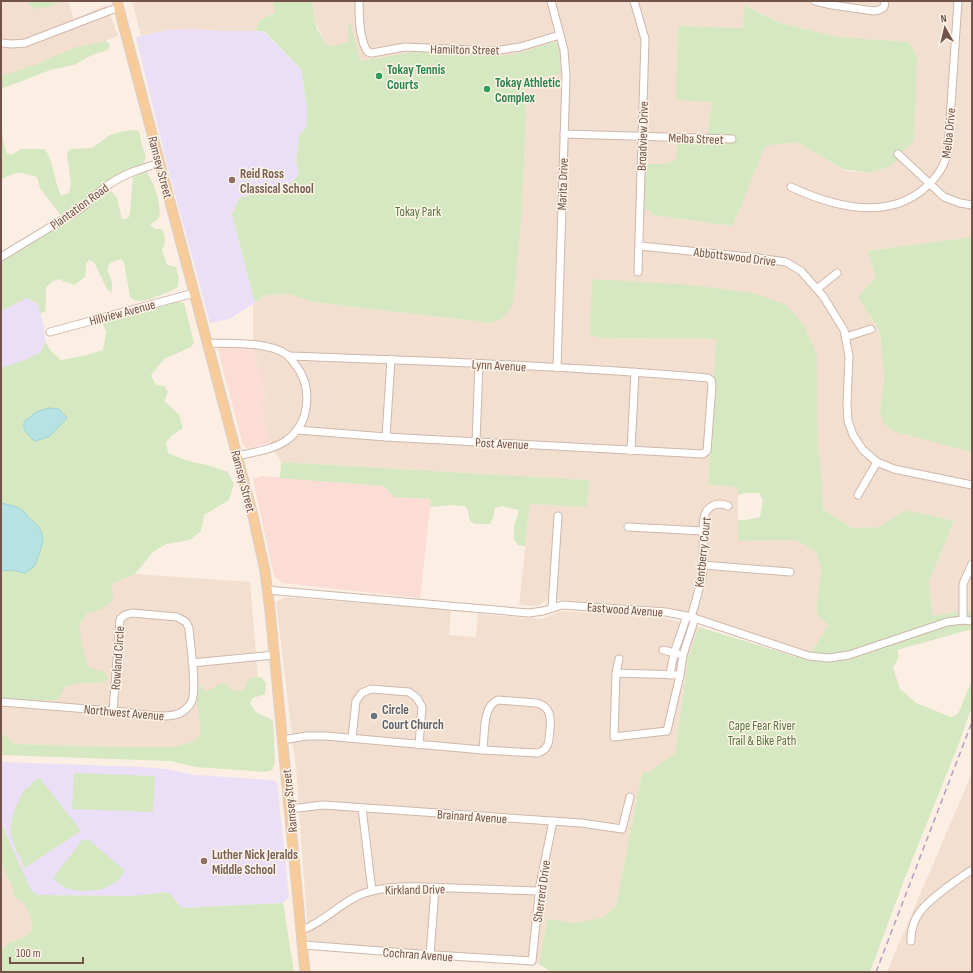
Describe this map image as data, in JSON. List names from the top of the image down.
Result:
{
  "streets": {
    "main road": ["Ramsey Street"],
    "street": [
      "Hamilton Street",
      "Melba Drive",
      "Broadview Drive",
      "Melba Street",
      "Marita Drive",
      "Plantation Road",
      "Abbottswood Drive",
      "Hillview Avenue",
      "Lynn Avenue",
      "Post Avenue",
      "Kentberry Court",
      "Eastwood Avenue",
      "Rowland Circle",
      "Northwest Avenue",
      "Brainard Avenue",
      "Kirkland Drive",
      "Sherrerd Drive",
      "Cochran Avenue"
    ]
  },
  "crossings": [
    ["Hamilton Street", "Marita Drive"],
    ["Broadview Drive", "Melba Street"],
    ["Broadview Drive", "Abbottswood Drive"],
    ["Melba Street", "Marita Drive"],
    ["Ramsey Street", "Plantation Road"],
    ["Ramsey Street", "Hillview Avenue"],
    ["Ramsey Street", "Eastwood Avenue"],
    ["Ramsey Street", "Brainard Avenue"],
    ["Ramsey Street", "Kirkland Drive"],
    ["Ramsey Street", "Cochran Avenue"],
    ["Marita Drive", "Lynn Avenue"],
    ["Lynn Avenue", "Post Avenue"],
    ["Kentberry Court", "Eastwood Avenue"],
    ["Rowland Circle", "Northwest Avenue"],
    ["Brainard Avenue", "Sherrerd Drive"],
    ["Kirkland Drive", "Sherrerd Drive"],
    ["Sherrerd Drive", "Cochran Avenue"]
  ],
  "parks": ["Tokay Park", "Cape Fear River Trail & Bike Path"],
  "places": [
    "Tokay Tennis Courts",
    "Tokay Athletic Complex",
    "Reid Ross Classical School",
    "Circle Court Church",
    "Luther Nick Jeralds Middle School"
  ],
  "scale_bar": "100 m",
  "north": "top"
}
